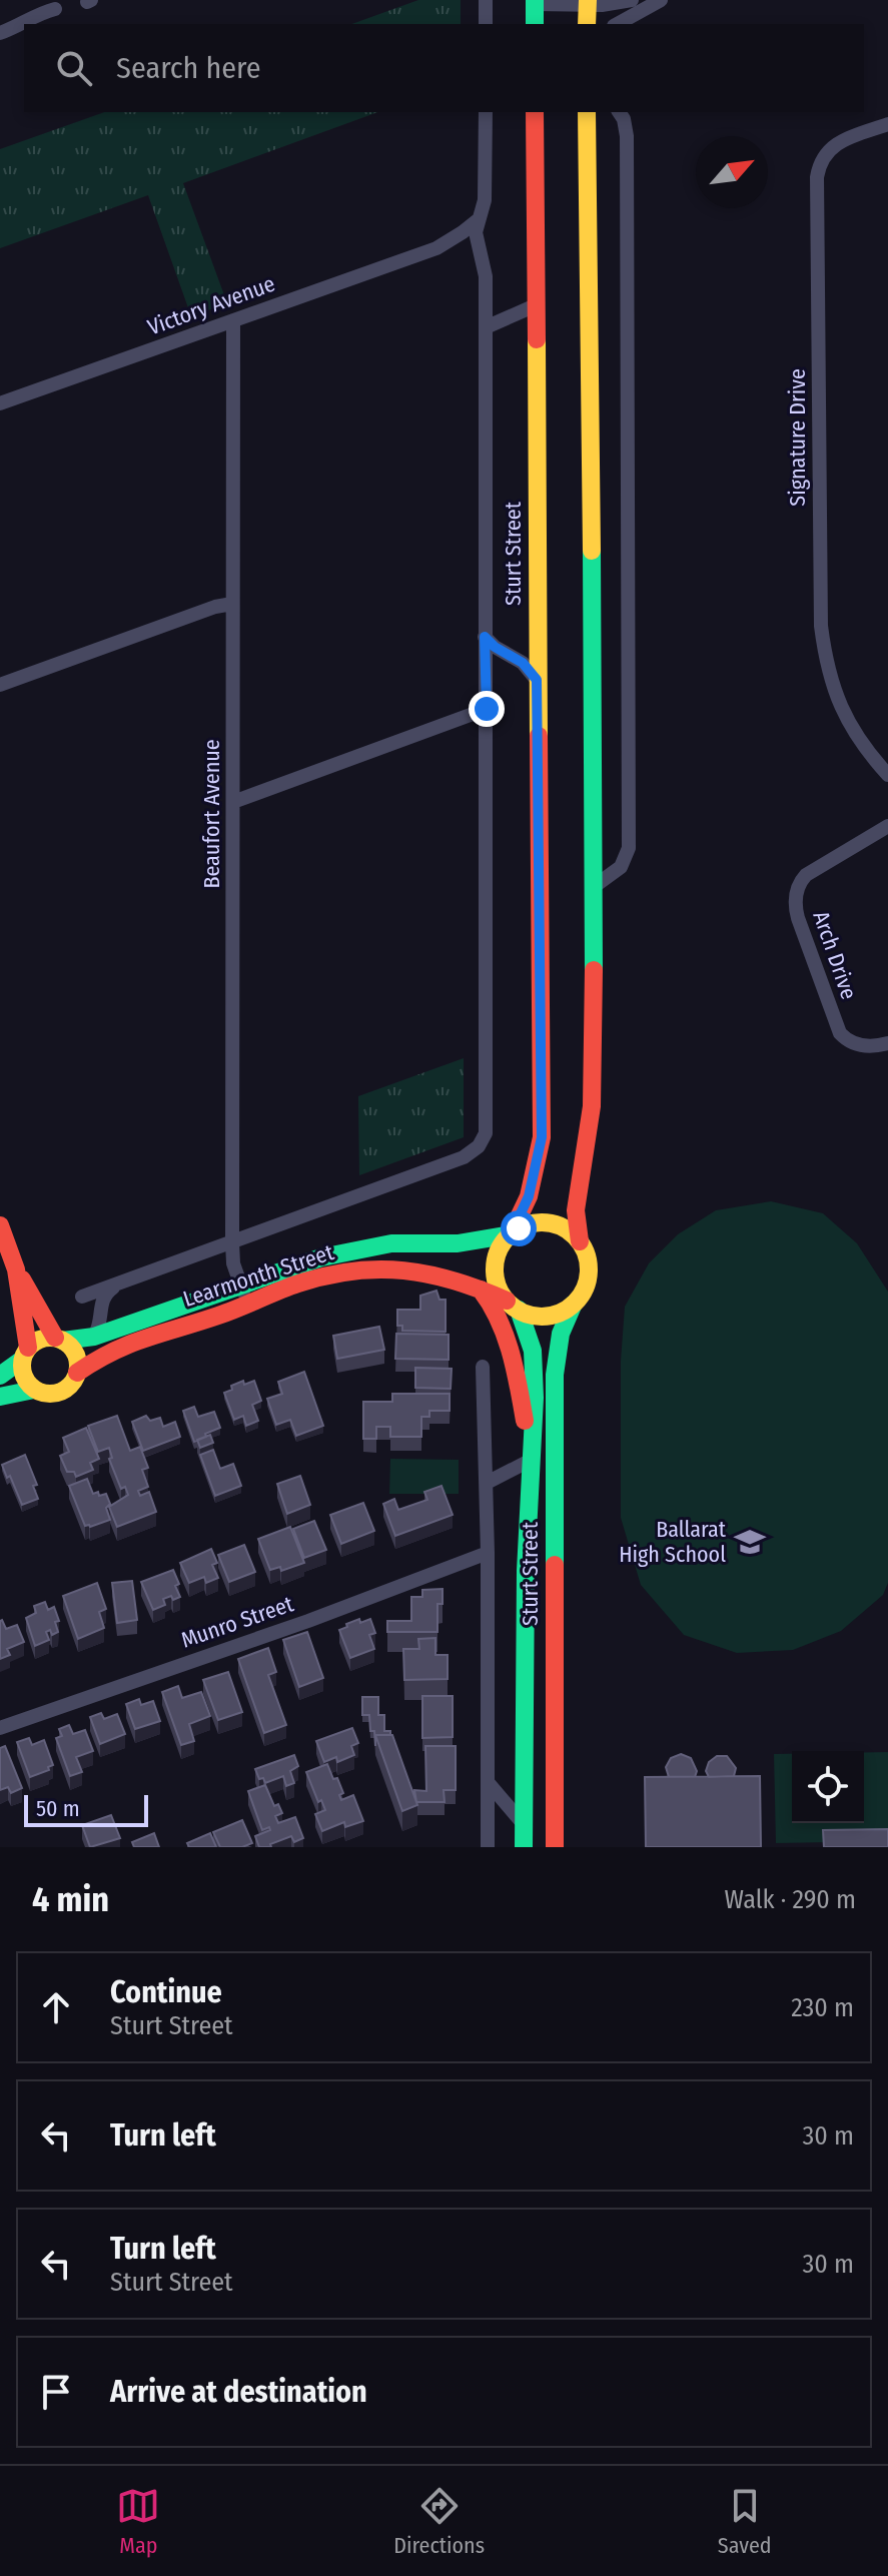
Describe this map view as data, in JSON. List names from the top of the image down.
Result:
{
  "streets": {
    "main road": ["Sturt Street", "Learmonth Street"],
    "street": [
      "Victory Avenue",
      "Signature Drive",
      "Beaufort Avenue",
      "Arch Drive",
      "Munro Street"
    ]
  },
  "crossings": [
    ["Victory Avenue", "Sturt Street"],
    ["Victory Avenue", "Beaufort Avenue"],
    ["Sturt Street", "Learmonth Street"],
    ["Sturt Street", "Munro Street"],
    ["Beaufort Avenue", "Learmonth Street"]
  ],
  "places": {
    "school or university": ["Ballarat High School"]
  },
  "scale_bar": "50 m",
  "north": "top right",
  "page": {
    "search": "Search here",
    "scale": "50 m",
    "heading": ["4 min", "Walk · 290 m"],
    "list": [
      ["Continue", "Sturt Street", "230 m"],
      ["Turn left", "30 m"],
      ["Turn left", "Sturt Street", "30 m"],
      "Arrive at destination"
    ],
    "nav": ["Map", "Directions", "Saved"]
  }
}
